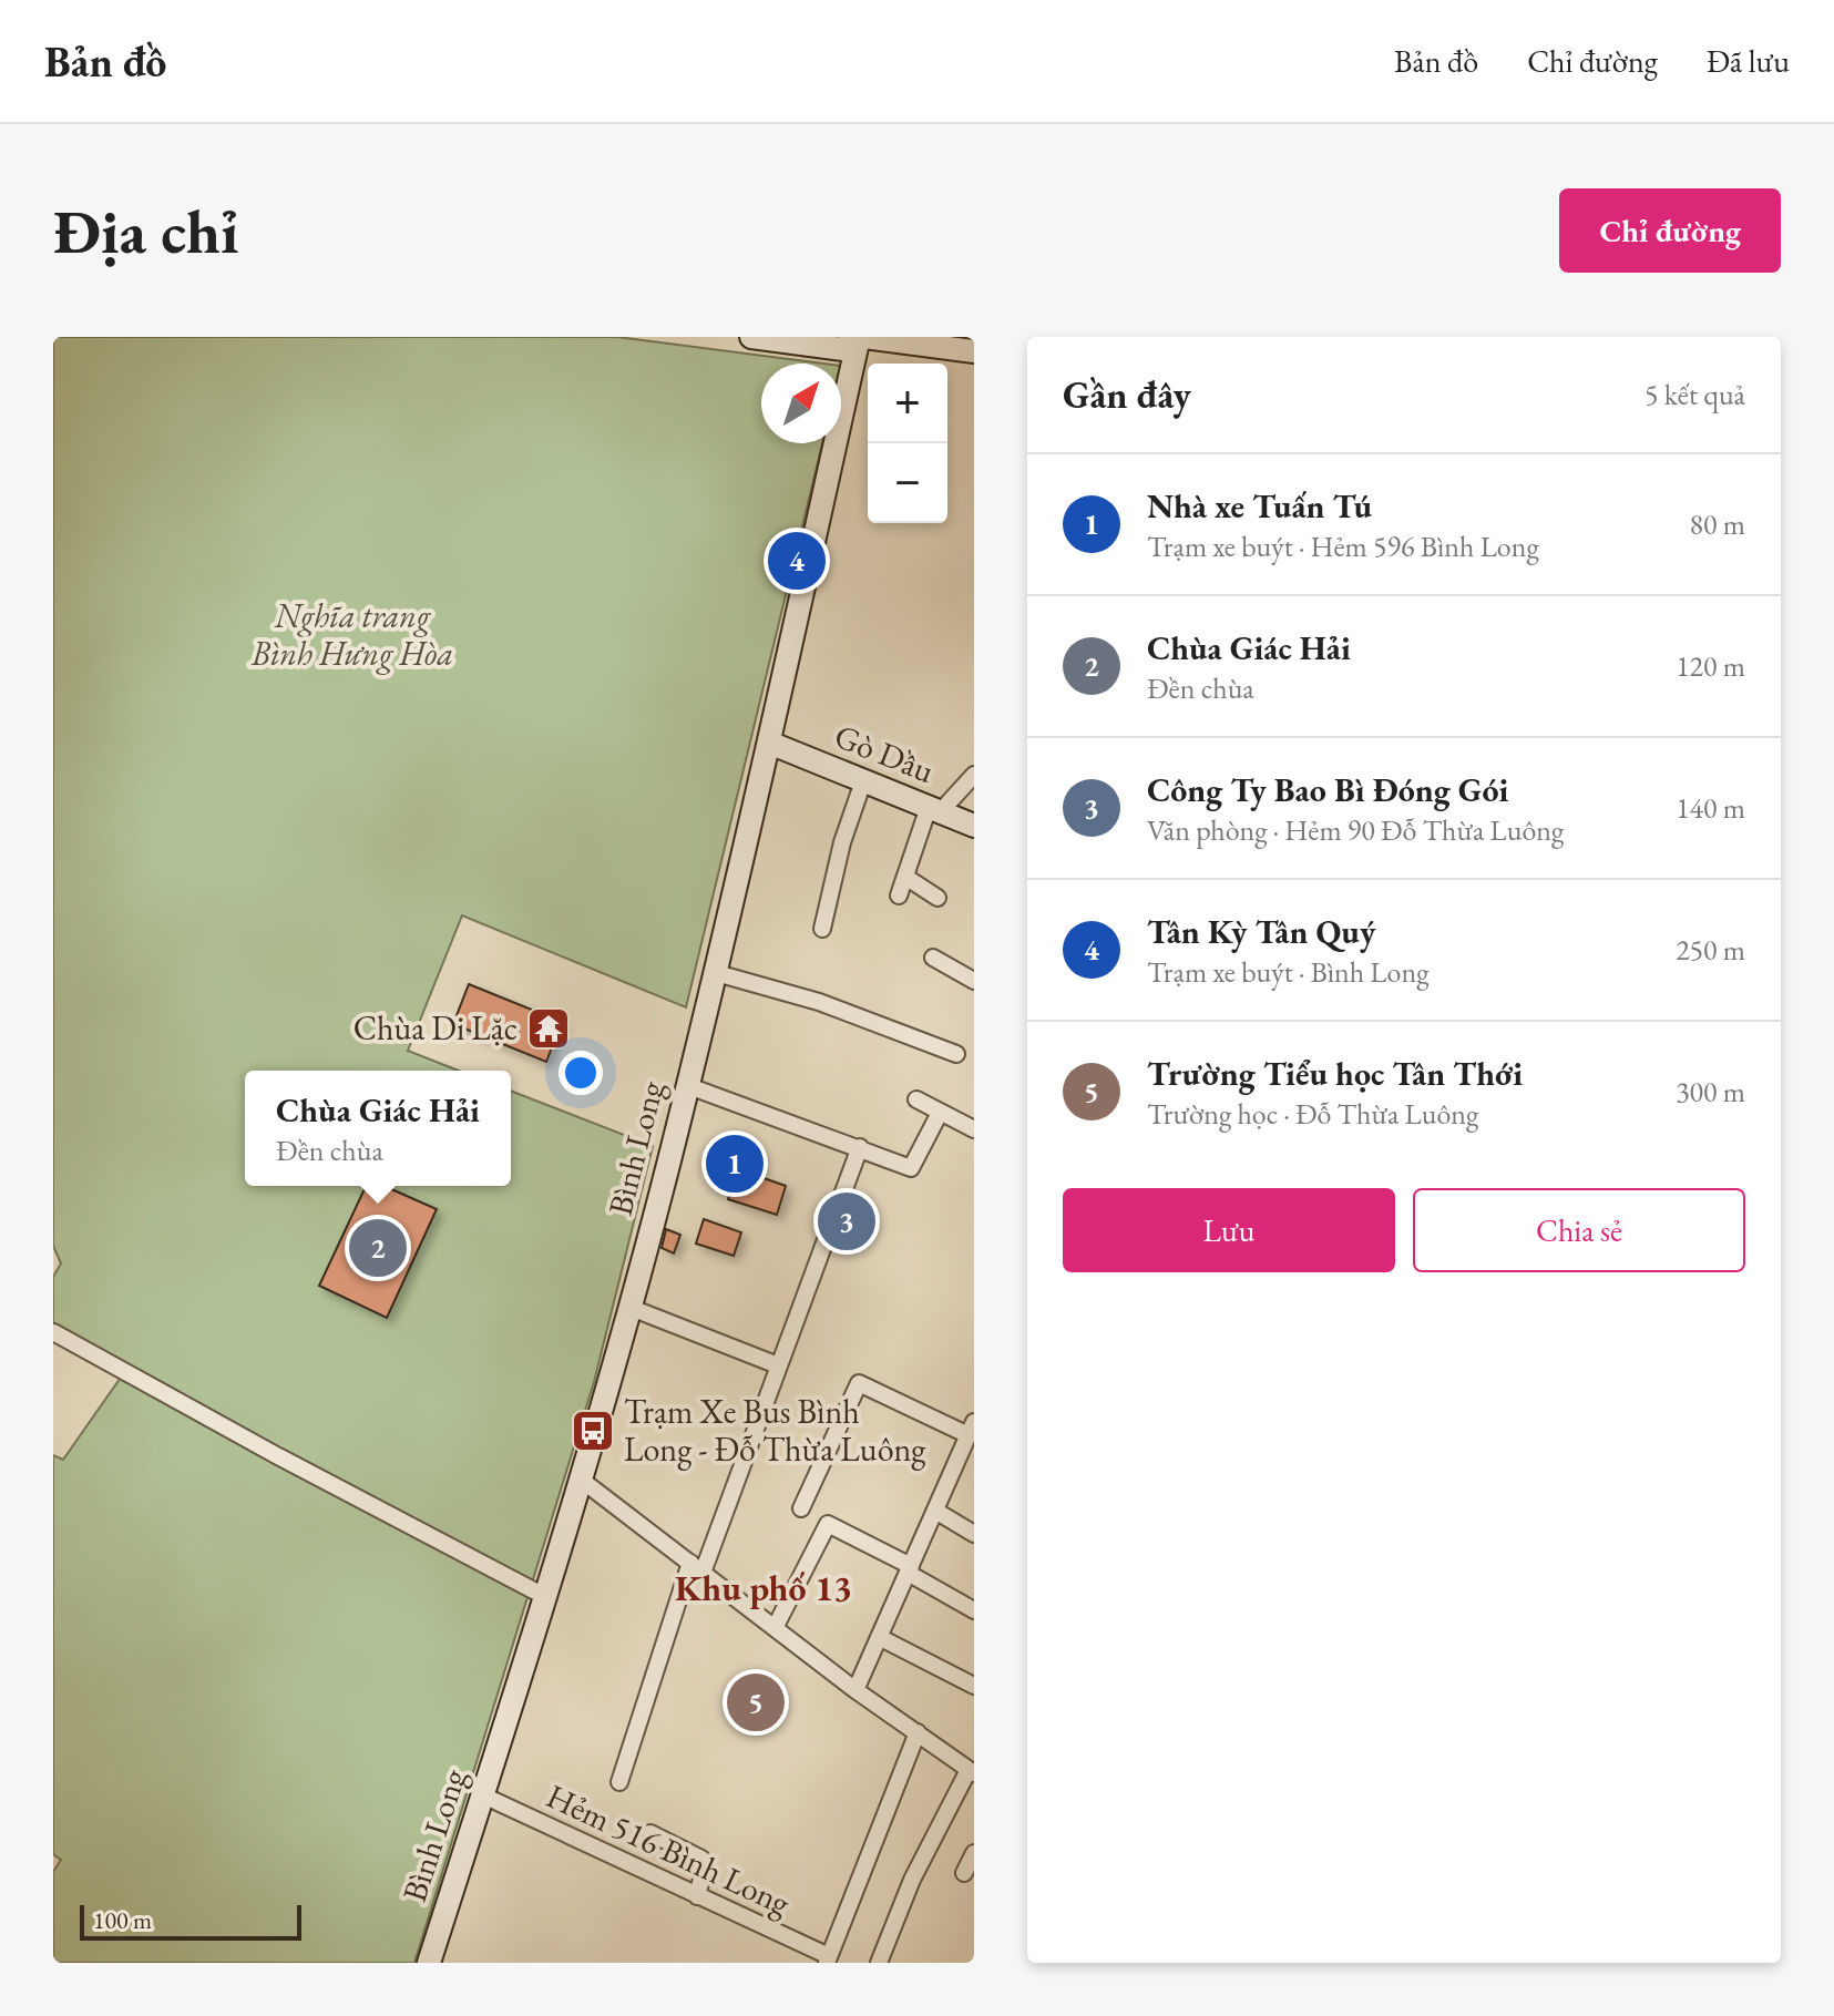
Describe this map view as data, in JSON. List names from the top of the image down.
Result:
{
  "streets": {
    "main road": ["Gò Dầu", "Bình Long"],
    "street": ["Hẻm 516 Bình Long"]
  },
  "crossings": [
    ["Gò Dầu", "Bình Long"],
    ["Bình Long", "Hẻm 516 Bình Long"]
  ],
  "districts": ["Khu phố 13"],
  "parks": ["Nghĩa trang Bình Hưng Hòa"],
  "places": {
    "temple": ["Chùa Di Lặc"],
    "bus stop": ["Trạm Xe Bus Bình Long - Đỗ Thừa Luông"]
  },
  "scale_bar": "100 m",
  "north": "top right",
  "page": {
    "header": "Bản đồ",
    "nav": ["Bản đồ", "Chỉ đường", "Đã lưu"],
    "buttons": [
      "Chỉ đường",
      ["Lưu", "Chia sẻ"]
    ],
    "title": "Địa chỉ",
    "heading": ["Gần đây", "5 kết quả"],
    "map_buttons": ["+", "−"],
    "list": [
      {
        "mark": "1",
        "name": "Nhà xe Tuấn Tú",
        "note": "Trạm xe buýt · Hẻm 596 Bình Long",
        "value": "80 m"
      },
      {
        "mark": "2",
        "name": "Chùa Giác Hải",
        "note": "Đền chùa",
        "value": "120 m"
      },
      {
        "mark": "3",
        "name": "Công Ty Bao Bì Đóng Gói",
        "note": "Văn phòng · Hẻm 90 Đỗ Thừa Luông",
        "value": "140 m"
      },
      {
        "mark": "4",
        "name": "Tân Kỳ Tân Quý",
        "note": "Trạm xe buýt · Bình Long",
        "value": "250 m"
      },
      {
        "mark": "5",
        "name": "Trường Tiểu học Tân Thới",
        "note": "Trường học · Đỗ Thừa Luông",
        "value": "300 m"
      }
    ],
    "pins": [
      "4",
      "1",
      "3",
      "2",
      "5"
    ],
    "popup": ["Chùa Giác Hải", "Đền chùa"],
    "scale": "100 m"
  }
}
